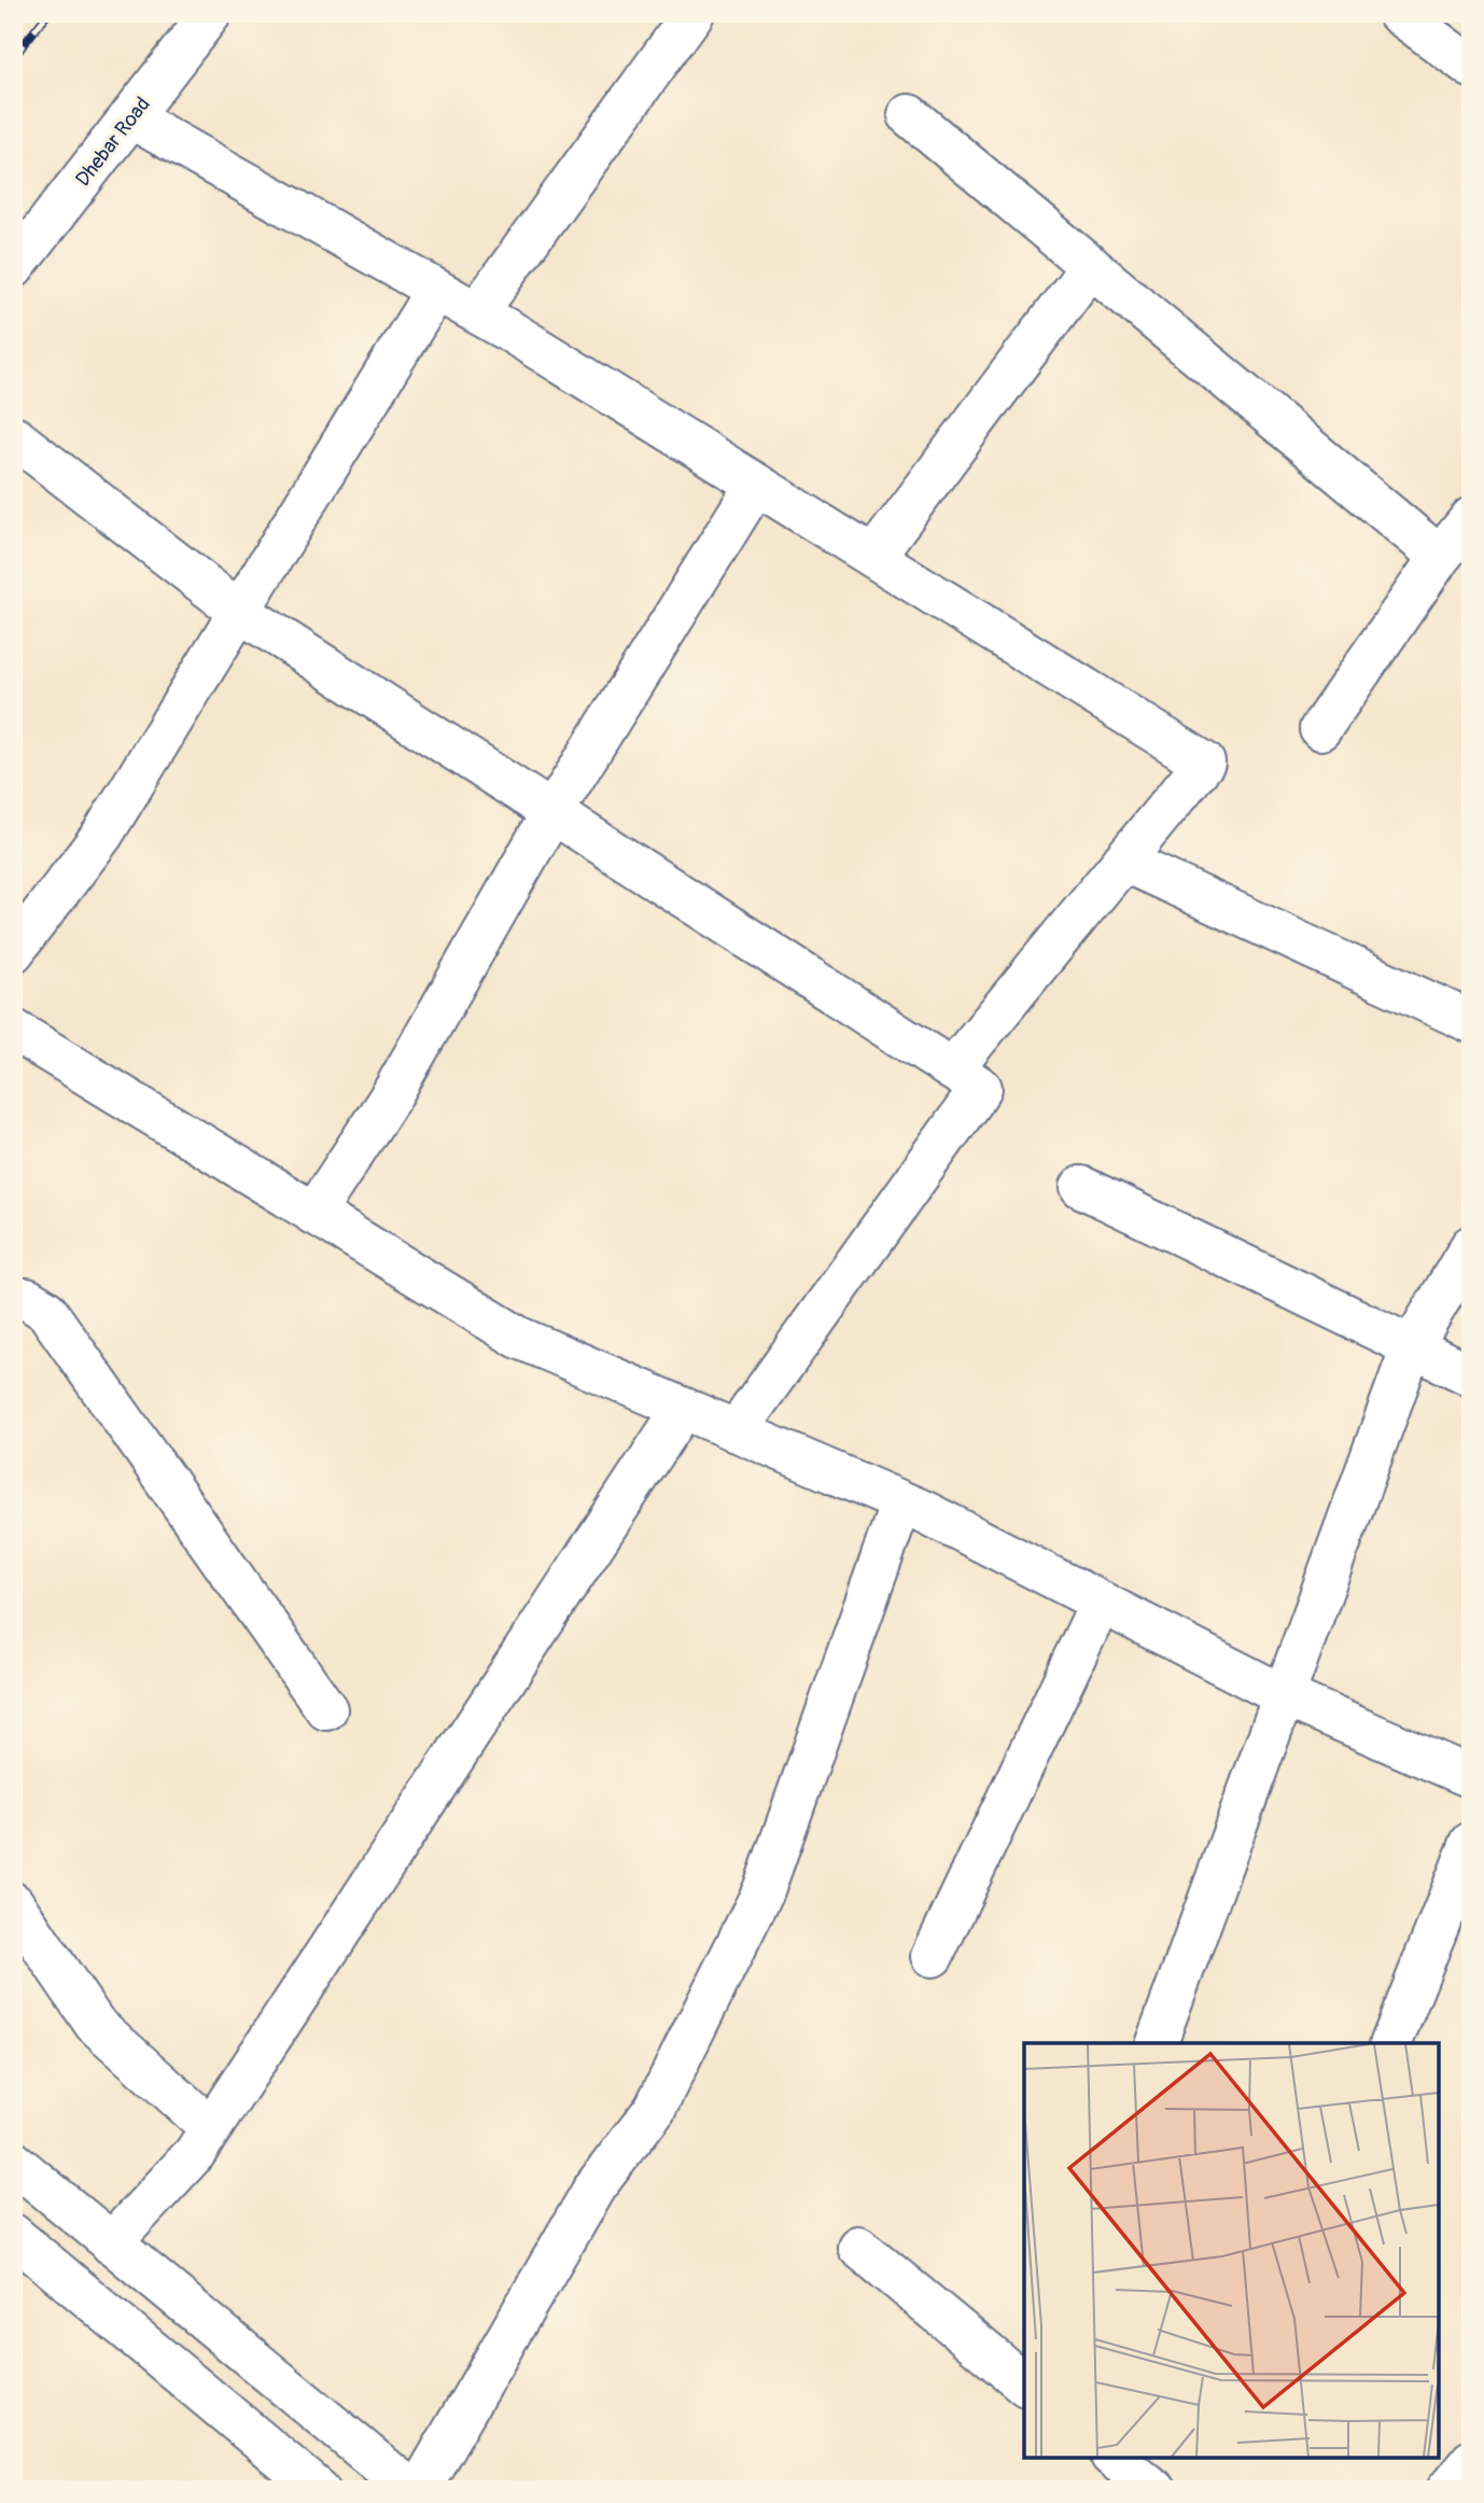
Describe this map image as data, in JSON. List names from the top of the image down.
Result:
{
  "streets": {
    "street": ["Dhebar Road"]
  }
}
